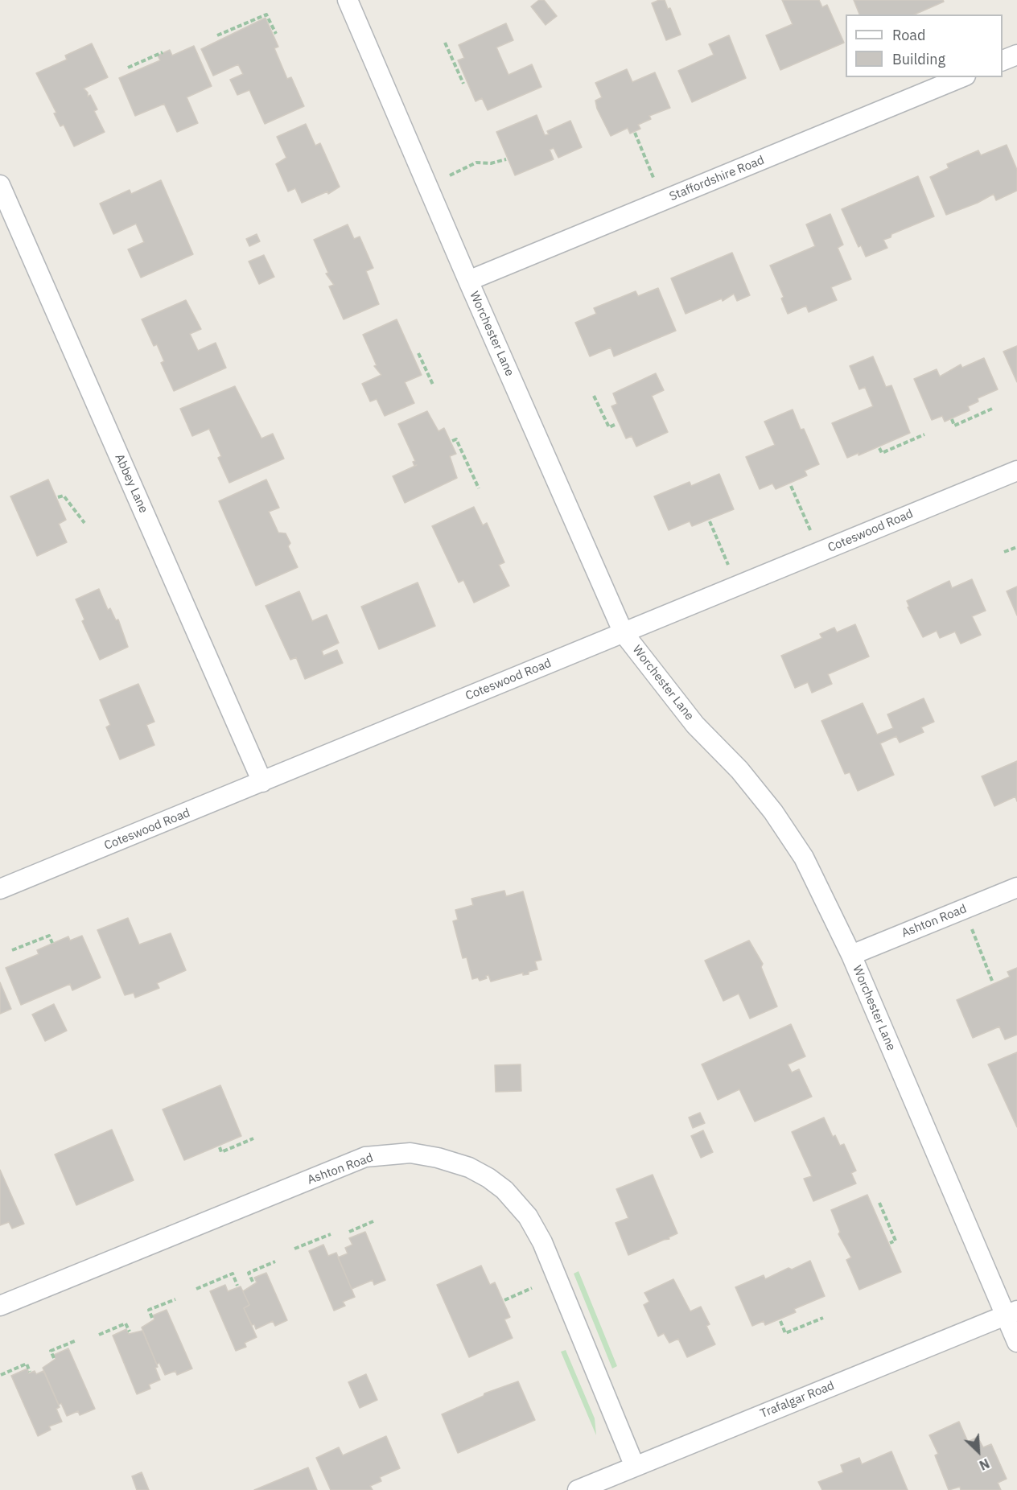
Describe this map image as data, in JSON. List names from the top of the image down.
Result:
{
  "streets": {
    "street": [
      "Staffordshire Road",
      "Worchester Lane",
      "Abbey Lane",
      "Coteswood Road",
      "Ashton Road",
      "Trafalgar Road"
    ]
  },
  "crossings": [
    ["Staffordshire Road", "Worchester Lane"],
    ["Worchester Lane", "Coteswood Road"],
    ["Worchester Lane", "Ashton Road"],
    ["Worchester Lane", "Trafalgar Road"],
    ["Abbey Lane", "Coteswood Road"],
    ["Ashton Road", "Trafalgar Road"]
  ],
  "legend": ["Road", "Building"],
  "north": "bottom right"
}
